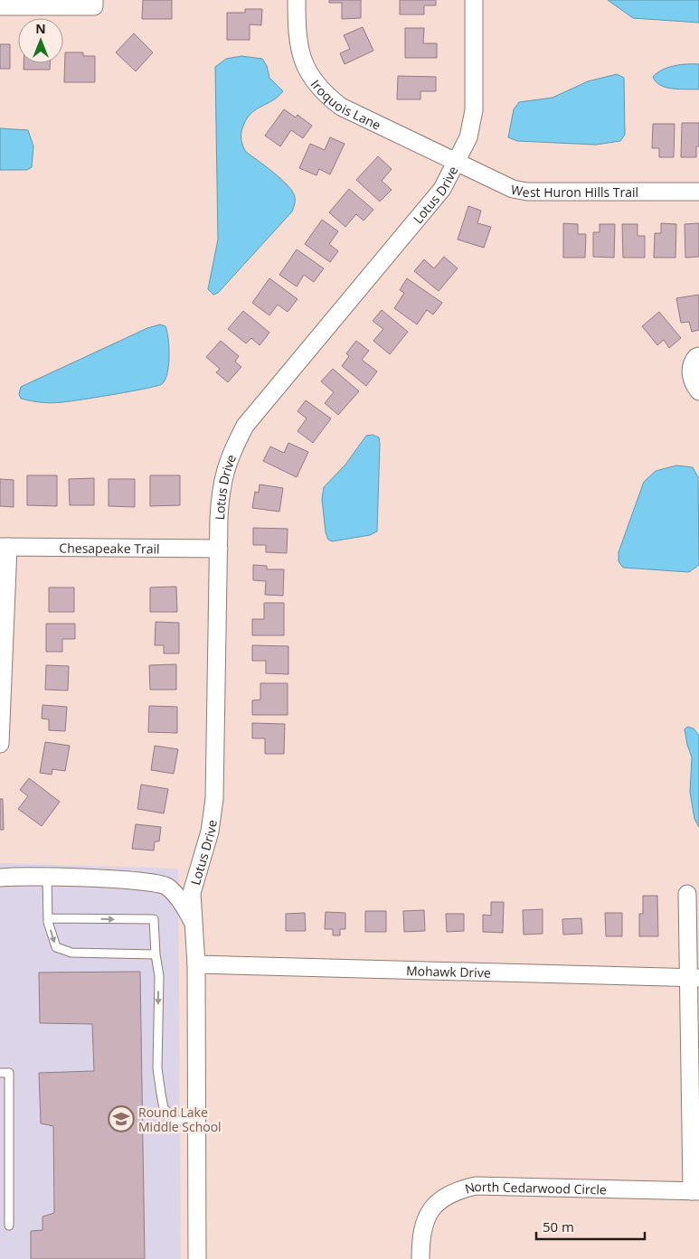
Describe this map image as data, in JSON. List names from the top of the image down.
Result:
{
  "streets": {
    "street": [
      "Iroquois Lane",
      "West Huron Hills Trail",
      "Lotus Drive",
      "Chesapeake Trail",
      "Mohawk Drive",
      "North Cedarwood Circle"
    ]
  },
  "crossings": [
    ["Iroquois Lane", "West Huron Hills Trail"],
    ["Iroquois Lane", "Lotus Drive"],
    ["West Huron Hills Trail", "Lotus Drive"],
    ["Lotus Drive", "Chesapeake Trail"],
    ["Lotus Drive", "Mohawk Drive"]
  ],
  "places": {
    "school or university": ["Round Lake Middle School"]
  },
  "scale_bar": "50 m",
  "north": "top"
}
